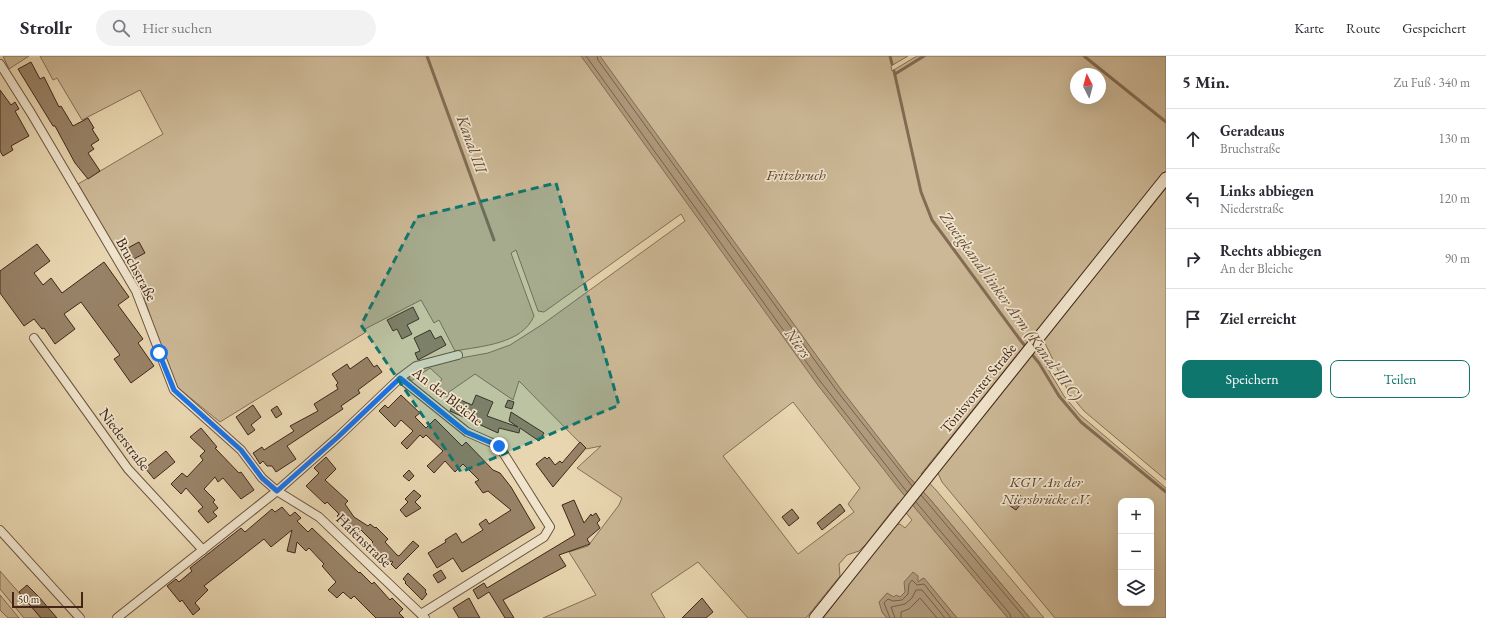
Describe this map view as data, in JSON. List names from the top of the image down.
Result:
{
  "streets": {
    "main road": ["Tönisvorster Straße"],
    "street": [
      "Bruchstraße",
      "An der Bleiche",
      "Niederstraße",
      "Hafenstraße"
    ]
  },
  "crossings": [
    ["Bruchstraße", "Hafenstraße"],
    ["An der Bleiche", "Hafenstraße"]
  ],
  "water": ["Kanal III", "Zweigkanal linker Arm (Kanal III C)", "Niers"],
  "parks": ["Fritzbruch", "KGV An der Niersbrücke e.V."],
  "scale_bar": "50 m",
  "north": "top",
  "page": {
    "header": "Strollr",
    "search": "Hier suchen",
    "nav": ["Karte", "Route", "Gespeichert"],
    "heading": ["5 Min.", "Zu Fuß · 340 m"],
    "list": [
      ["Geradeaus", "Bruchstraße", "130 m"],
      ["Links abbiegen", "Niederstraße", "120 m"],
      ["Rechts abbiegen", "An der Bleiche", "90 m"],
      "Ziel erreicht"
    ],
    "buttons": ["Speichern", "Teilen"],
    "map_buttons": ["+", "−"],
    "scale": "50 m"
  }
}
